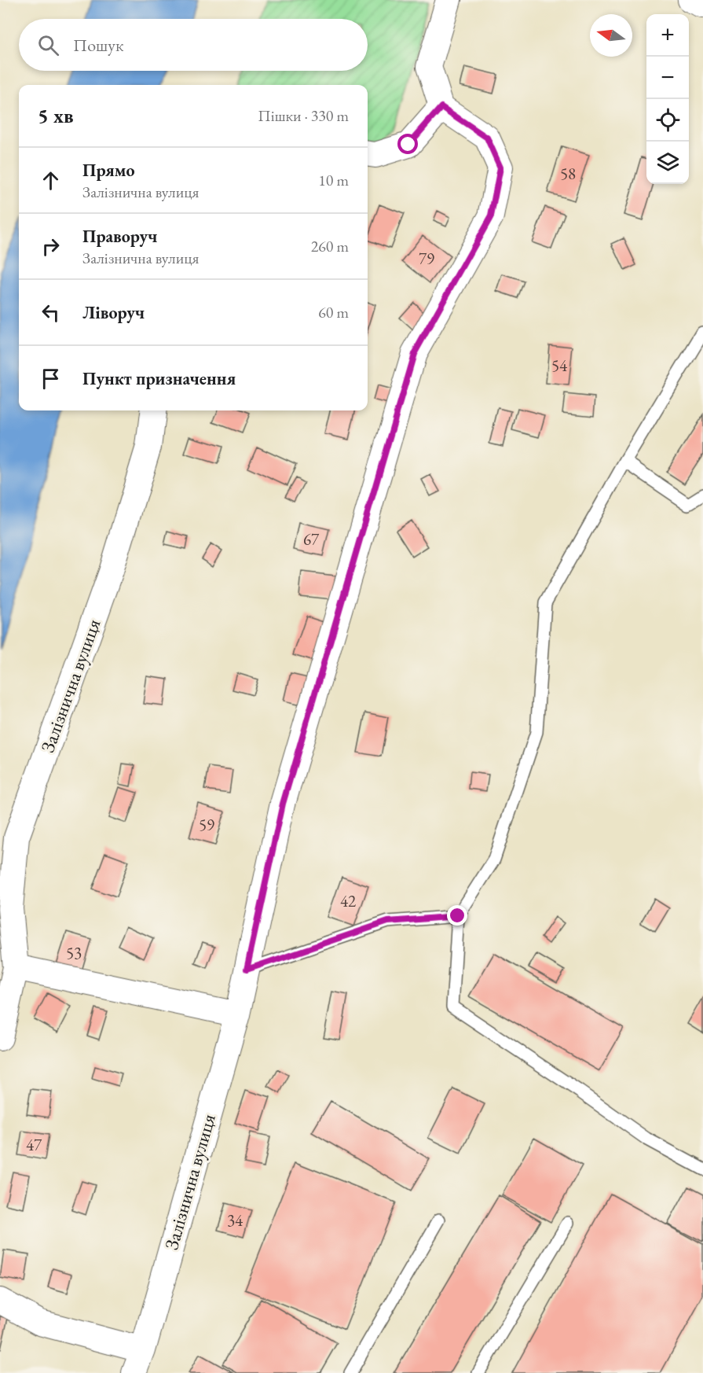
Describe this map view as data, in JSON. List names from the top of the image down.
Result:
{
  "streets": {
    "street": ["Залізнична вулиця"]
  },
  "house_numbers": [
    "58",
    "79",
    "54",
    "67",
    "59",
    "42",
    "53",
    "47",
    "34"
  ],
  "north": "left",
  "page": {
    "map_buttons": ["+", "−"],
    "search": "Пошук",
    "heading": ["5 хв", "Пішки · 330 m"],
    "list": [
      ["Прямо", "Залізнична вулиця", "10 m"],
      ["Праворуч", "Залізнична вулиця", "260 m"],
      ["Ліворуч", "60 m"],
      "Пункт призначення"
    ]
  }
}
